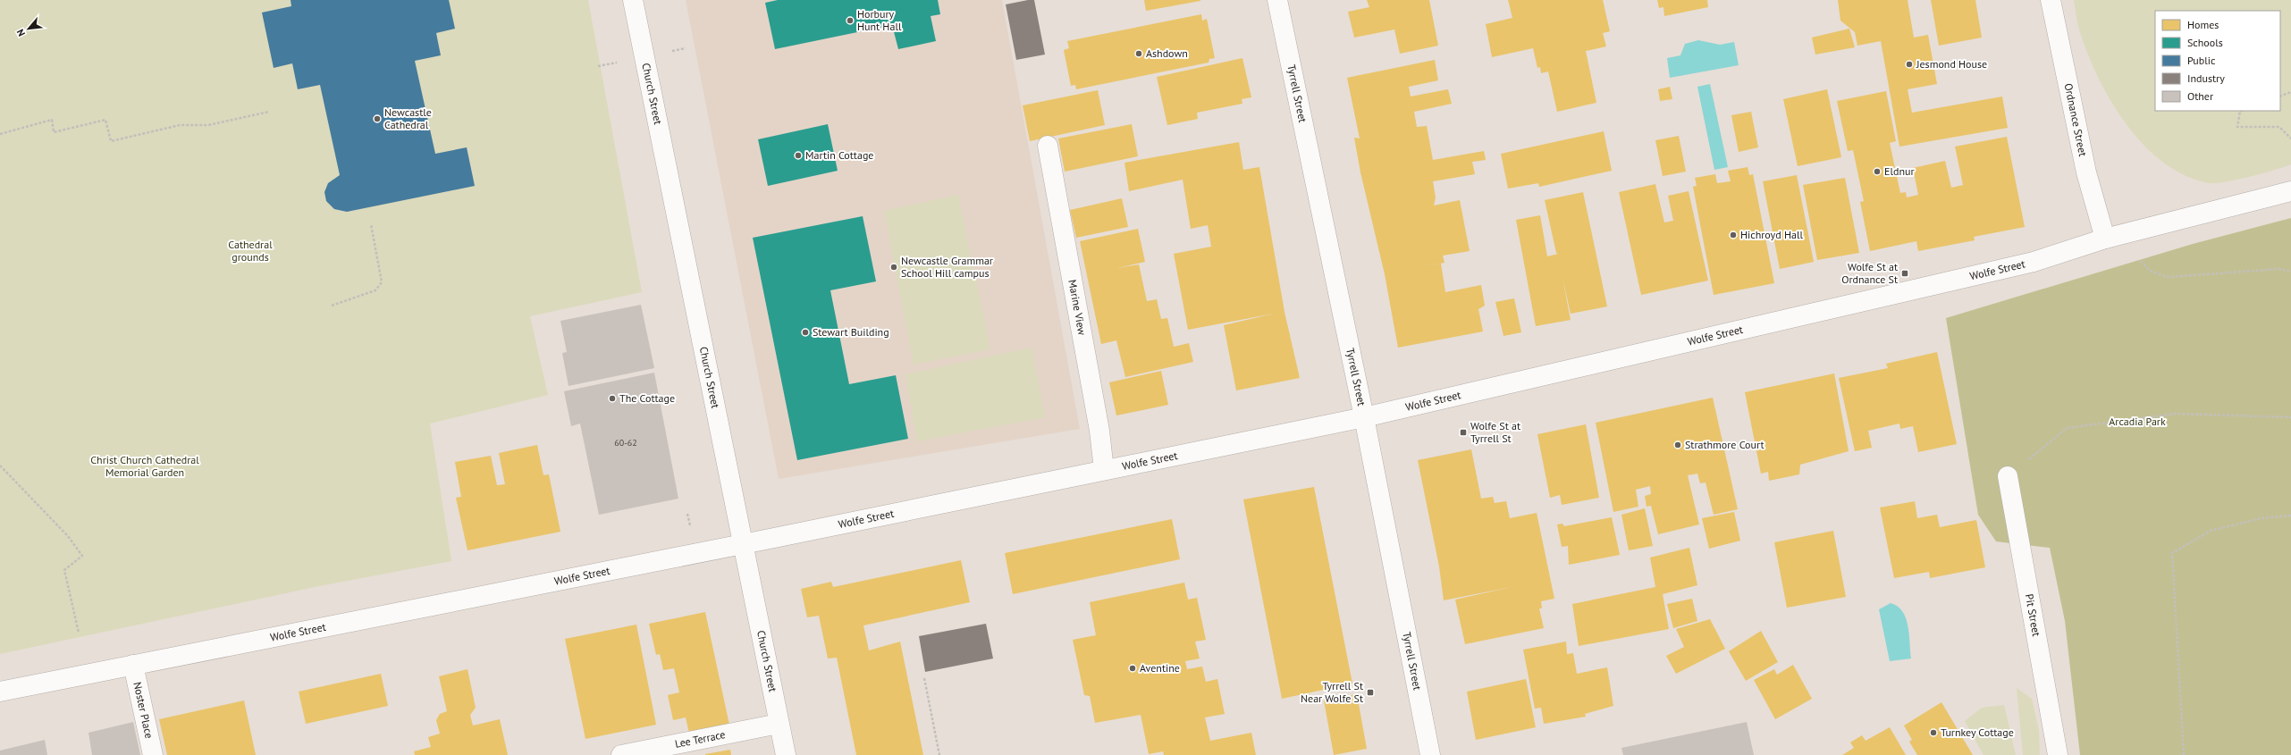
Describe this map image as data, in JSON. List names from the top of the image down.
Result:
{
  "streets": {
    "street": [
      "Church Street",
      "Tyrrell Street",
      "Ordnance Street",
      "Wolfe Street",
      "Marine View",
      "Pit Street",
      "Noster Place",
      "Lee Terrace"
    ]
  },
  "crossings": [
    ["Church Street", "Wolfe Street"],
    ["Church Street", "Lee Terrace"],
    ["Tyrrell Street", "Wolfe Street"],
    ["Ordnance Street", "Wolfe Street"],
    ["Wolfe Street", "Marine View"],
    ["Wolfe Street", "Noster Place"]
  ],
  "parks": ["Cathedral grounds", "Arcadia Park", "Christ Church Cathedral Memorial Garden"],
  "places": {
    "other": [
      "Horbury Hunt Hall",
      "Ashdown",
      "Jesmond House",
      "Newcastle Cathedral",
      "Martin Cottage",
      "Eldnur",
      "Hichroyd Hall",
      "Newcastle Grammar School Hill campus",
      "Stewart Building",
      "The Cottage",
      "Strathmore Court",
      "Aventine",
      "Turnkey Cottage"
    ],
    "transit": ["Wolfe St at Ordnance St", "Wolfe St at Tyrrell St", "Tyrrell St Near Wolfe St"]
  },
  "house_numbers": ["60-62"],
  "legend": [
    "Homes",
    "Schools",
    "Public",
    "Industry",
    "Other"
  ],
  "north": "bottom left"
}
